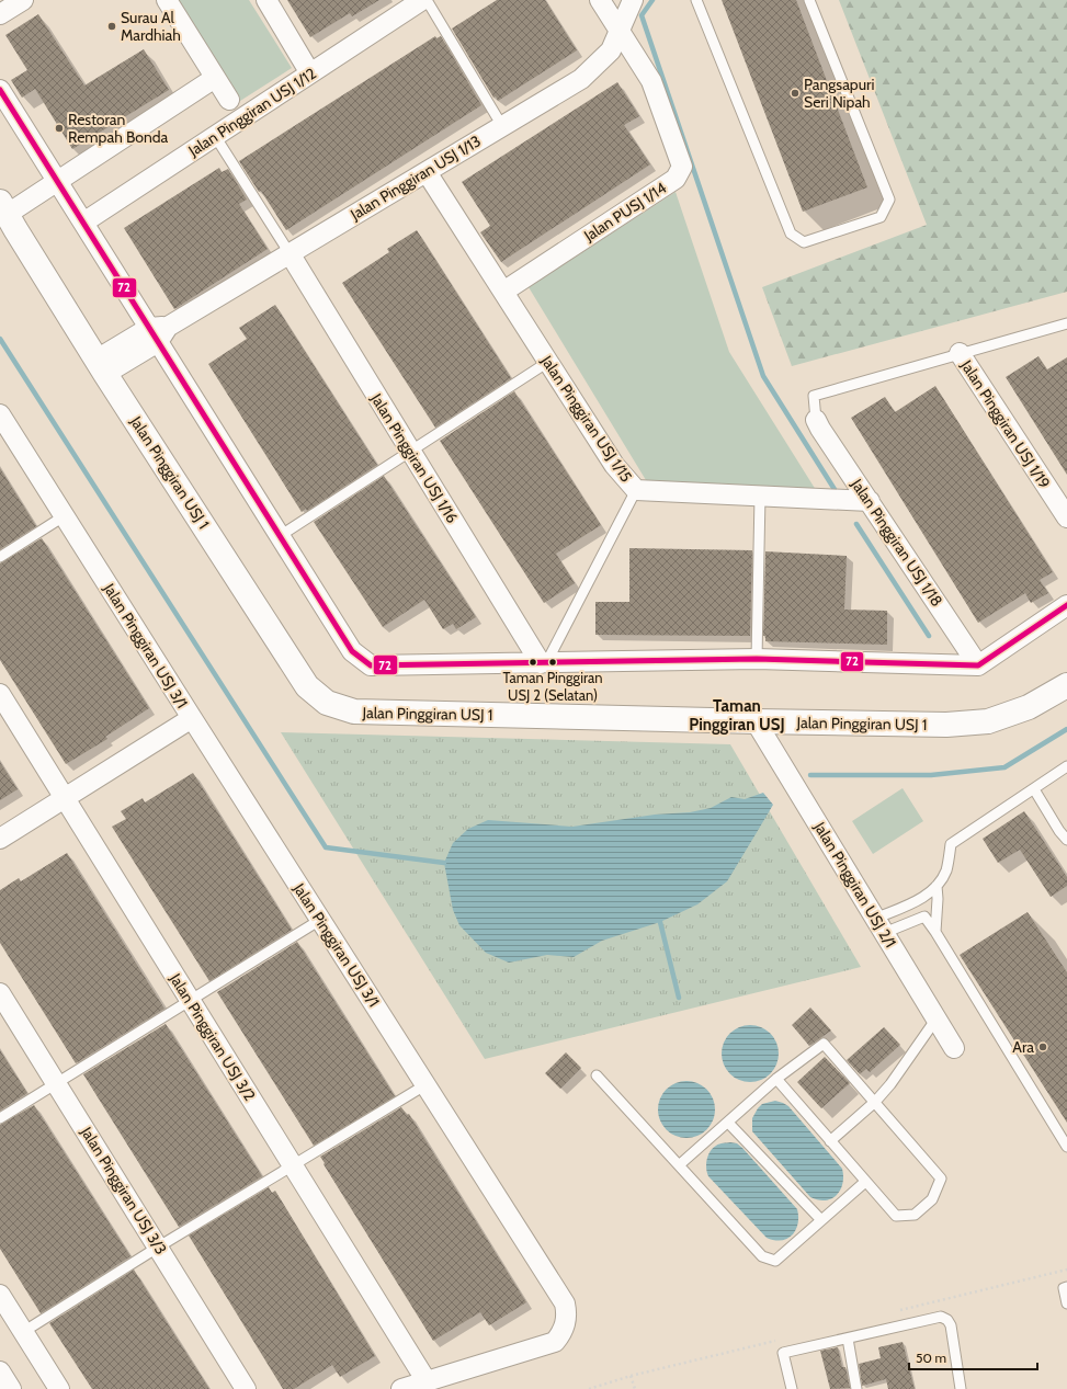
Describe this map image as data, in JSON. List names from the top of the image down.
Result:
{
  "streets": {
    "street": [
      "Jalan Pinggiran USJ 1/12",
      "Jalan Pinggiran USJ 1/13",
      "Jalan PUSJ 1/14",
      "Jalan Pinggiran USJ 1/15",
      "Jalan Pinggiran USJ 1/19",
      "Jalan Pinggiran USJ 1/16",
      "Jalan Pinggiran USJ 1",
      "Jalan Pinggiran USJ 1/18",
      "Jalan Pinggiran USJ 3/1",
      "Jalan Pinggiran USJ 2/1",
      "Jalan Pinggiran USJ 3/2",
      "Jalan Pinggiran USJ 3/3"
    ]
  },
  "crossings": [
    ["Jalan Pinggiran USJ 1/13", "Jalan PUSJ 1/14"],
    ["Jalan Pinggiran USJ 1/13", "Jalan Pinggiran USJ 1/15"],
    ["Jalan Pinggiran USJ 1/13", "Jalan Pinggiran USJ 1/16"],
    ["Jalan Pinggiran USJ 1/13", "Jalan Pinggiran USJ 1"],
    ["Jalan PUSJ 1/14", "Jalan Pinggiran USJ 1/15"],
    ["Jalan Pinggiran USJ 1/15", "Jalan Pinggiran USJ 1/18"],
    ["Jalan Pinggiran USJ 1", "Jalan Pinggiran USJ 2/1"],
    ["Jalan Pinggiran USJ 3/1", "Jalan Pinggiran USJ 3/2"]
  ],
  "districts": ["Taman Pinggiran USJ"],
  "places": [
    "Surau Al Mardhiah",
    "Pangsapuri Seri Nipah",
    "Restoran Rempah Bonda",
    "Taman Pinggiran USJ 2 (Selatan)",
    "Ara"
  ],
  "lines": ["transit line 72"],
  "scale_bar": "50 m"
}
